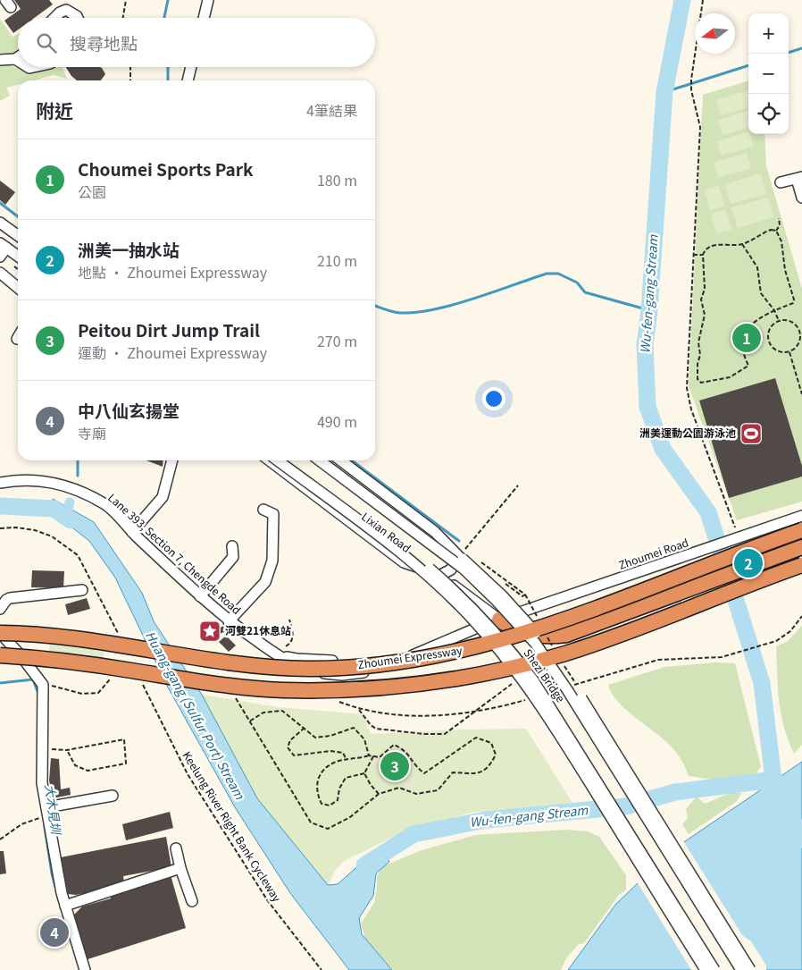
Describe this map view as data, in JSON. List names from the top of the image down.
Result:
{
  "streets": {
    "highway": ["Zhoumei Expressway"],
    "street": [
      "Lixian Road",
      "Lane 393, Section 7, Chengde Road",
      "Zhoumei Road",
      "Shezi Bridge"
    ],
    "path": ["Keelung River Right Bank Cycleway"]
  },
  "crossings": [
    ["Lixian Road", "Lane 393, Section 7, Chengde Road"],
    ["Lixian Road", "Zhoumei Road"],
    ["Lane 393, Section 7, Chengde Road", "Zhoumei Road"]
  ],
  "water": ["Wu-fen-gang Stream", "Huang-gang (Sulfur Port) Stream", "大木見圳"],
  "places": {
    "sports": ["洲美運動公園游泳池"],
    "place": ["河雙21休息站"]
  },
  "north": "left",
  "page": {
    "map_buttons": ["+", "−"],
    "search": "搜尋地點",
    "heading": ["附近", "4筆結果"],
    "list": [
      {
        "mark": "1",
        "name": "Choumei Sports Park",
        "note": "公園",
        "value": "180 m"
      },
      {
        "mark": "2",
        "name": "洲美一抽水站",
        "note": "地點 · Zhoumei Expressway",
        "value": "210 m"
      },
      {
        "mark": "3",
        "name": "Peitou Dirt Jump Trail",
        "note": "運動 · Zhoumei Expressway",
        "value": "270 m"
      },
      {
        "mark": "4",
        "name": "中八仙玄揚堂",
        "note": "寺廟",
        "value": "490 m"
      }
    ],
    "pins": [
      "1",
      "2",
      "3",
      "4"
    ]
  }
}
